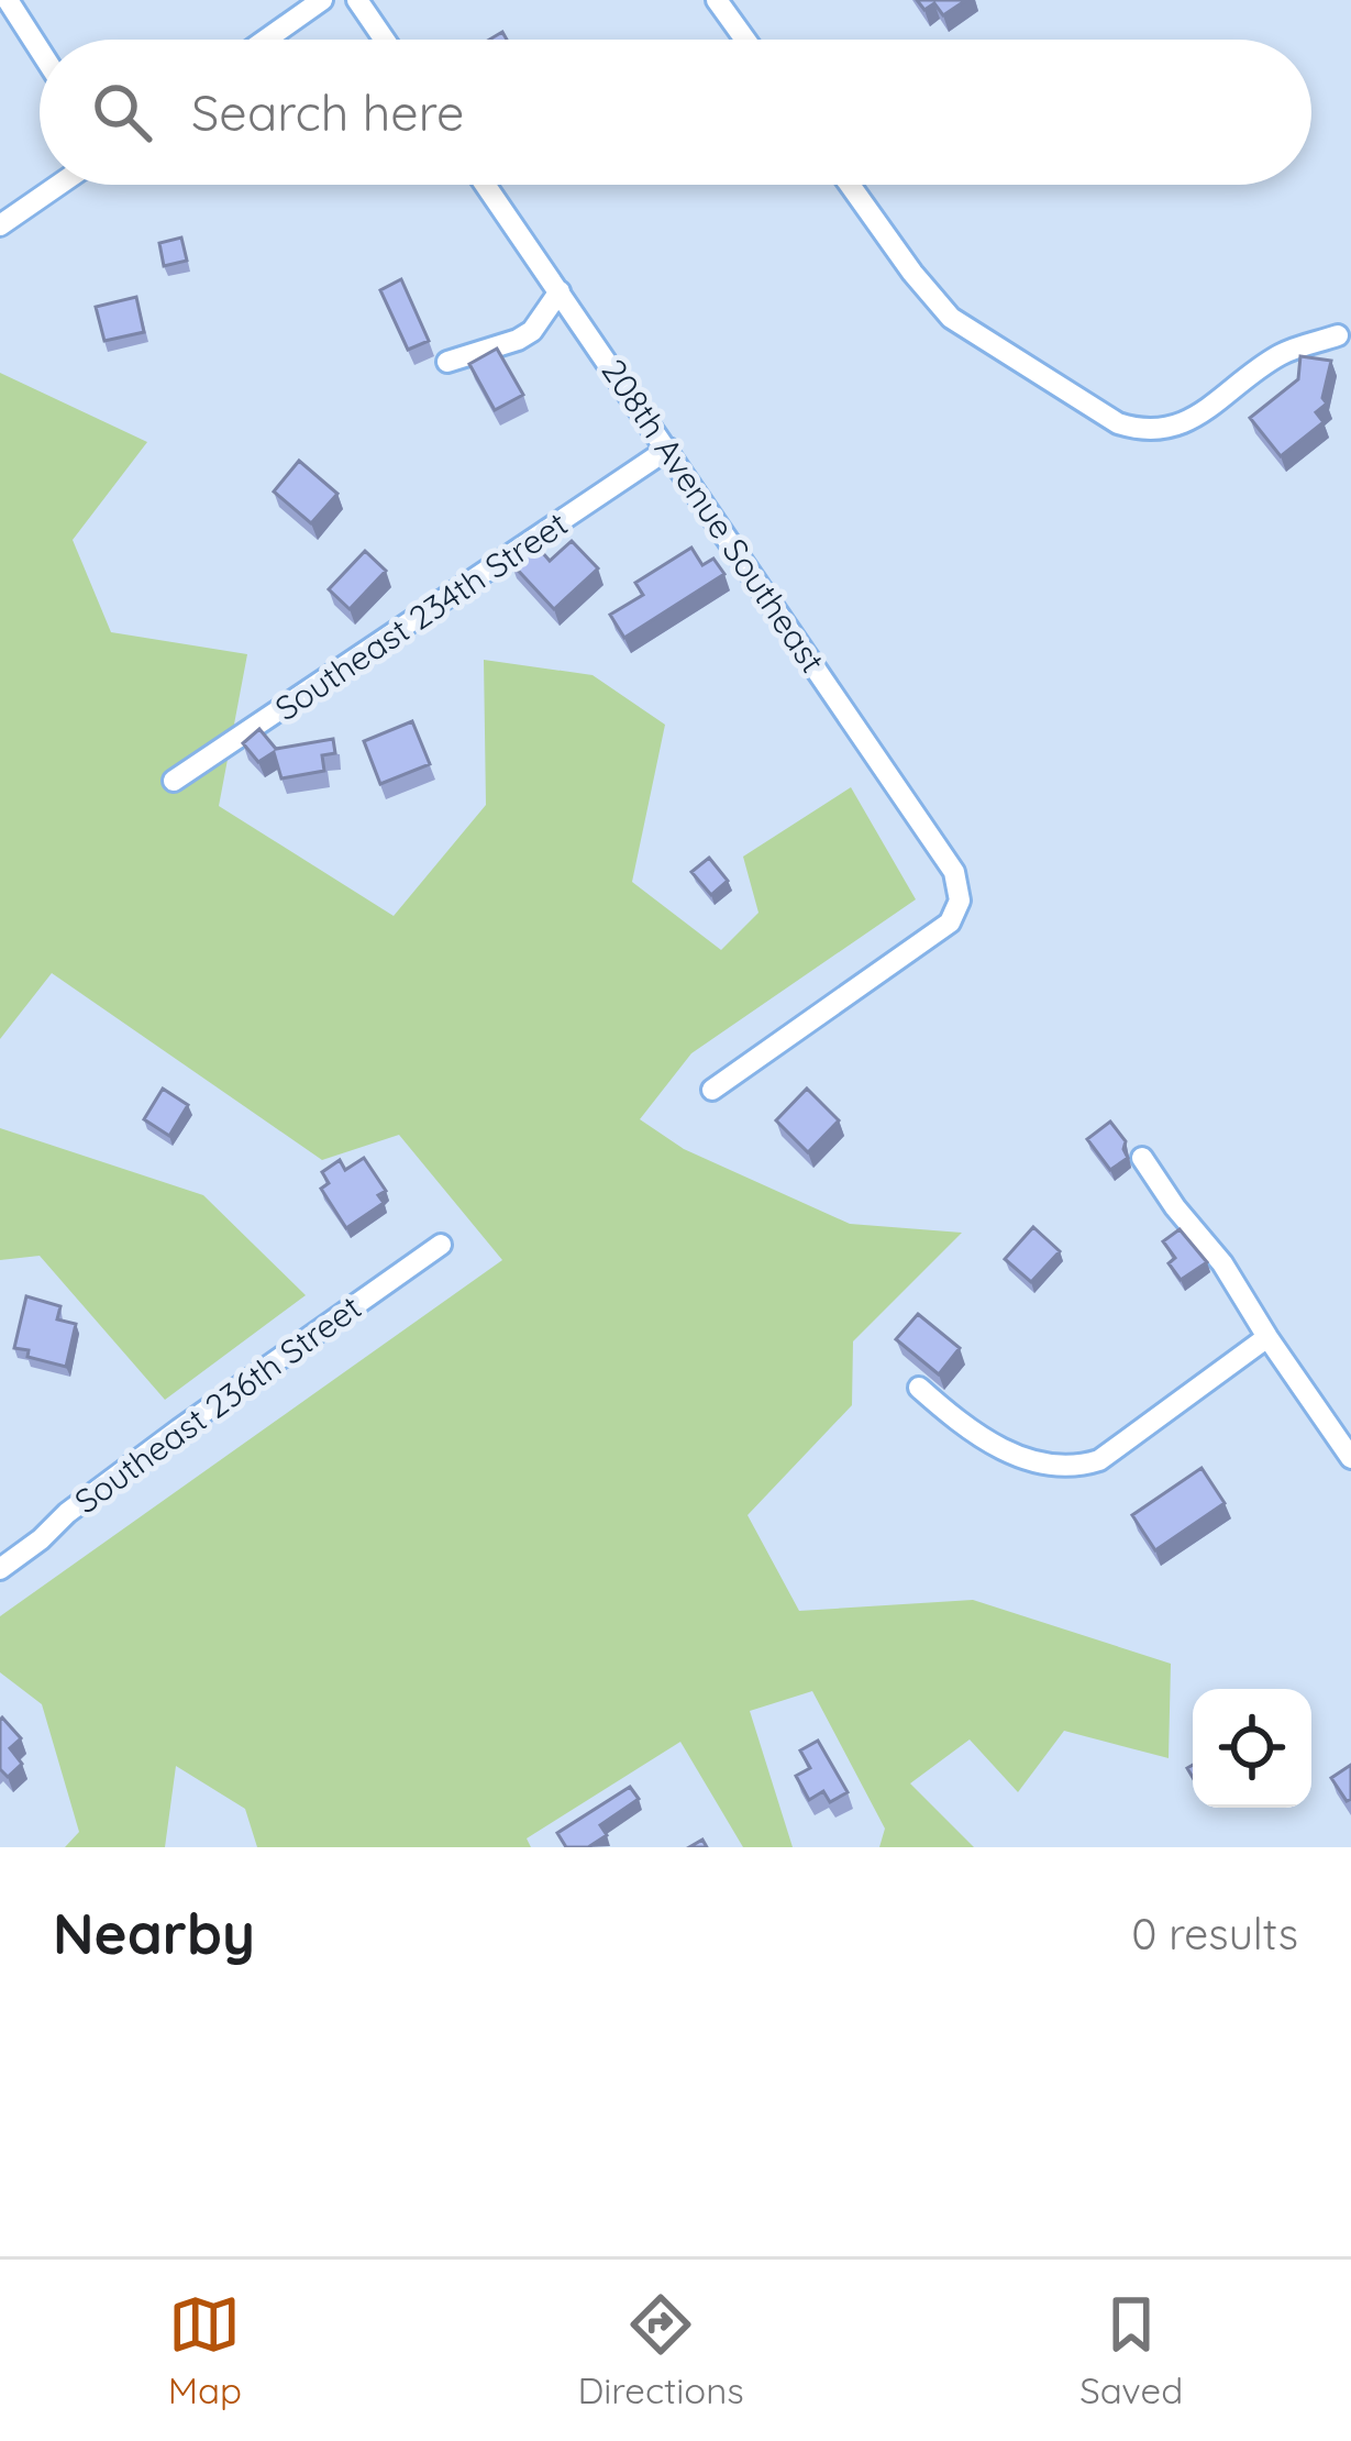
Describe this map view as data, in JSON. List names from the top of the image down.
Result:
{
  "streets": {
    "street": ["208th Avenue Southeast", "Southeast 234th Street", "Southeast 236th Street"]
  },
  "crossings": [
    ["208th Avenue Southeast", "Southeast 234th Street"]
  ],
  "page": {
    "search": "Search here",
    "heading": ["Nearby", "0 results"],
    "nav": ["Map", "Directions", "Saved"]
  }
}
